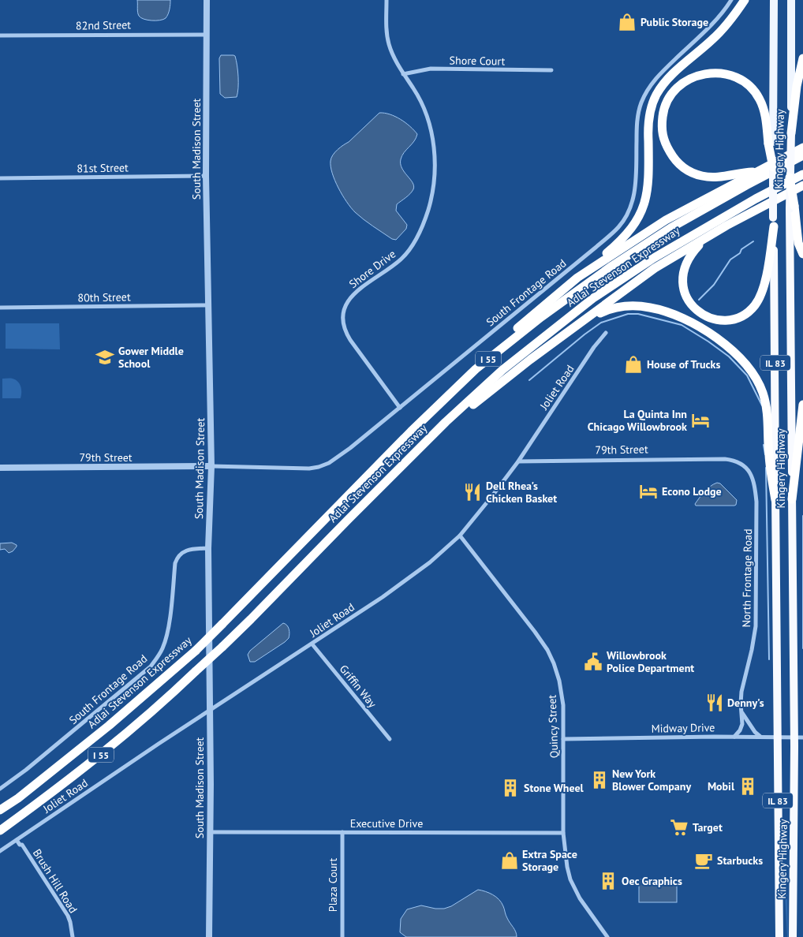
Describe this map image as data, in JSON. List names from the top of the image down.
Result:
{
  "streets": {
    "highway": [
      "Kingery Highway",
      "Adlai Stevenson Expressway",
      "I 55",
      "IL 83"
    ],
    "street": [
      "82nd Street",
      "Shore Court",
      "South Madison Street",
      "81st Street",
      "Shore Drive",
      "South Frontage Road",
      "80th Street",
      "Joliet Road",
      "79th Street",
      "North Frontage Road",
      "Griffin Way",
      "Quincy Street",
      "Midway Drive",
      "Executive Drive",
      "Brush Hill Road",
      "Plaza Court"
    ]
  },
  "crossings": [
    ["82nd Street", "South Madison Street"],
    ["Shore Court", "Shore Drive"],
    ["South Madison Street", "81st Street"],
    ["South Madison Street", "South Frontage Road"],
    ["South Madison Street", "80th Street"],
    ["South Madison Street", "Joliet Road"],
    ["South Madison Street", "79th Street"],
    ["South Madison Street", "Executive Drive"],
    ["Kingery Highway", "Midway Drive"],
    ["Shore Drive", "South Frontage Road"],
    ["South Frontage Road", "79th Street"],
    ["Joliet Road", "79th Street"],
    ["Joliet Road", "Griffin Way"],
    ["Joliet Road", "Quincy Street"],
    ["Joliet Road", "Brush Hill Road"],
    ["79th Street", "North Frontage Road"],
    ["Quincy Street", "Midway Drive"],
    ["Quincy Street", "Executive Drive"],
    ["Executive Drive", "Plaza Court"]
  ],
  "places": {
    "shop": ["Public Storage", "House of Trucks", "Extra Space Storage"],
    "school or university": ["Gower Middle School"],
    "hotel": ["La Quinta Inn Chicago Willowbrook", "Econo Lodge"],
    "restaurant": ["Dell Rhea's Chicken Basket", "Denny's"],
    "public building": ["Willowbrook Police Department"],
    "building": [
      "New York Blower Company",
      "Mobil",
      "Stone Wheel",
      "Oec Graphics"
    ],
    "supermarket": ["Target"],
    "cafe": ["Starbucks"]
  }
}
